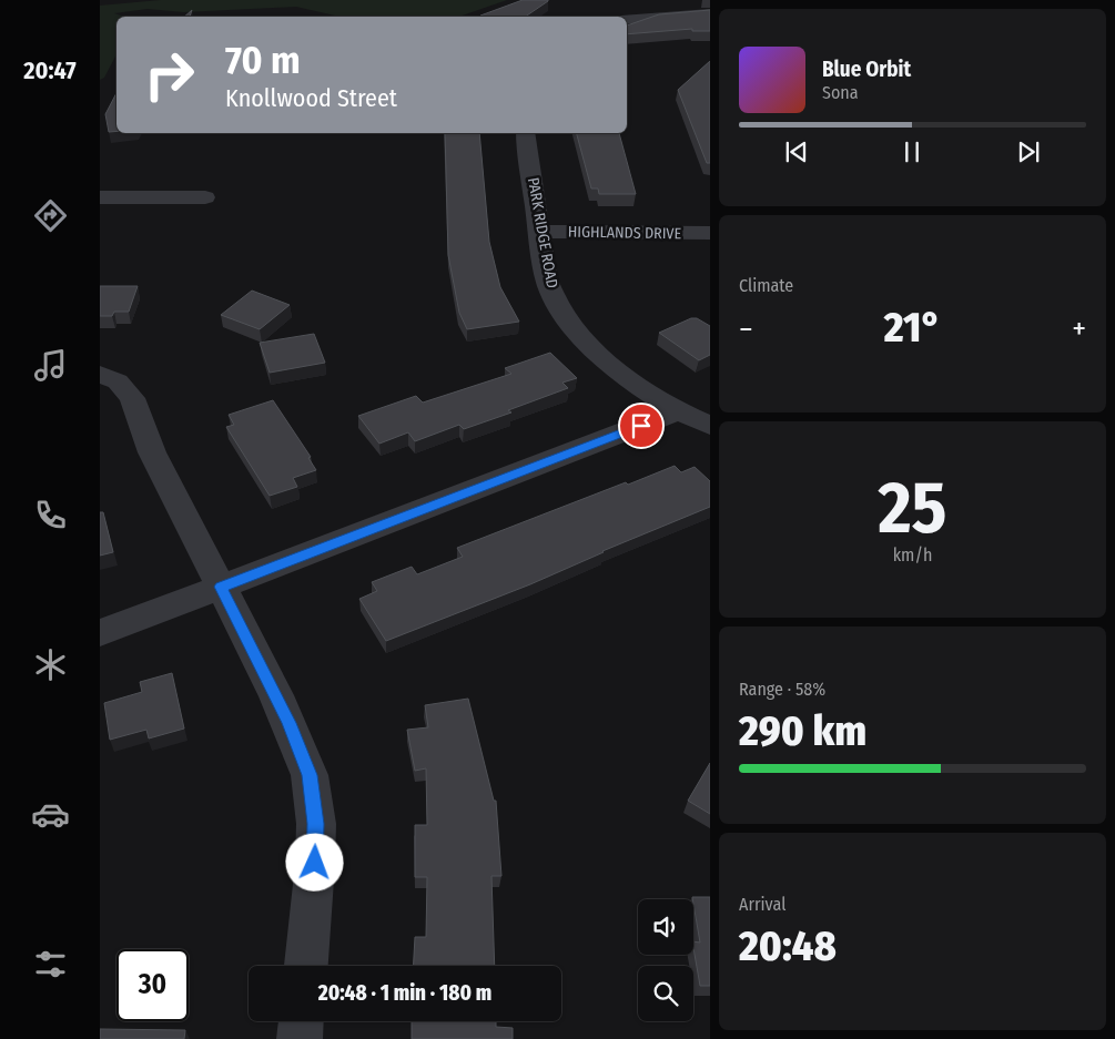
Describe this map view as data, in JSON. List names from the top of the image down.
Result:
{
  "streets": {
    "street": ["PARK RIDGE ROAD", "HIGHLANDS DRIVE"]
  },
  "crossings": [
    ["PARK RIDGE ROAD", "HIGHLANDS DRIVE"]
  ],
  "page": {
    "tabs": "20:47",
    "turn": ["70 m", "Knollwood Street"],
    "song": ["Blue Orbit", "Sona"],
    "tile": [
      "Climate",
      ["25", "km/h"],
      ["Range · 58%", "290 km"],
      ["Arrival", "20:48"]
    ],
    "heat": ["−", "21°", "+"],
    "limit": "30",
    "trip": "20:48 · 1 min · 180 m"
  }
}
